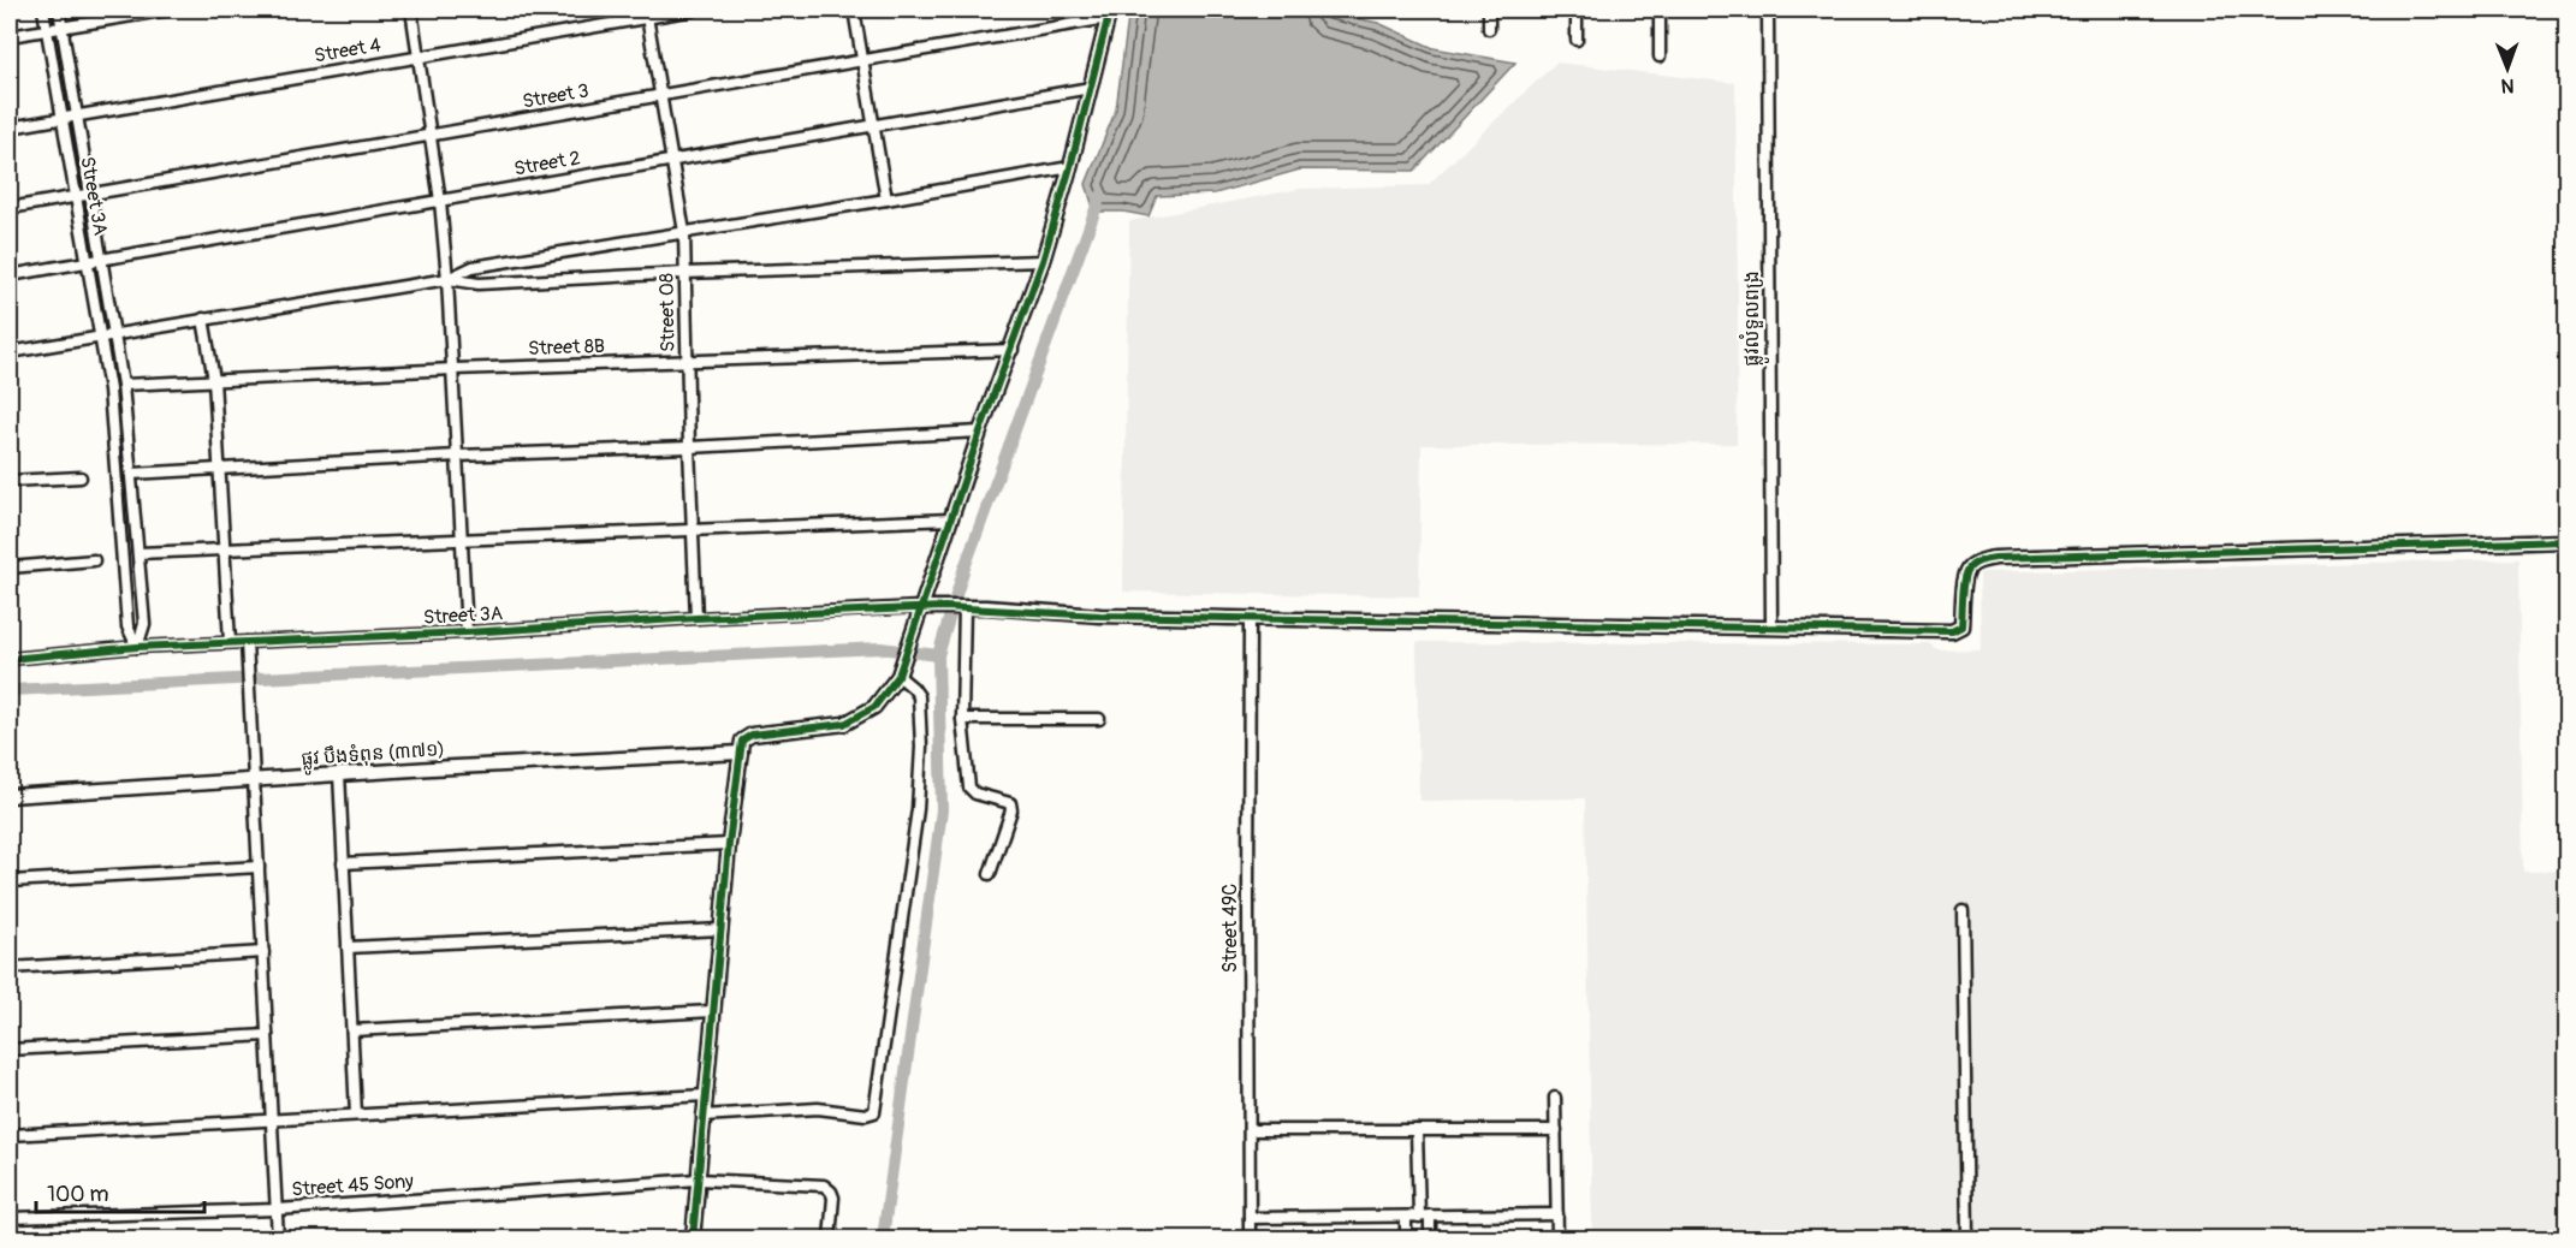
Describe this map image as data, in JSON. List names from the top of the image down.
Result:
{
  "streets": {
    "street": [
      "Street 4",
      "Street 3",
      "Street 2",
      "Street 3A",
      "Street 08",
      "ផ្លូវលំទួលពង្រ",
      "Street 8B",
      "ផ្លូវ បឹងទំពុន (៣៧១)",
      "Street 49C",
      "Street 45 Sony"
    ]
  },
  "crossings": [
    ["Street 4", "Street 3A"],
    ["Street 4", "Street 08"],
    ["Street 3", "Street 3A"],
    ["Street 3", "Street 08"],
    ["Street 2", "Street 3A"],
    ["Street 2", "Street 08"],
    ["Street 3A", "Street 08"],
    ["Street 3A", "Street 8B"],
    ["Street 08", "Street 8B"]
  ],
  "scale_bar": "100 m",
  "north": "bottom"
}
